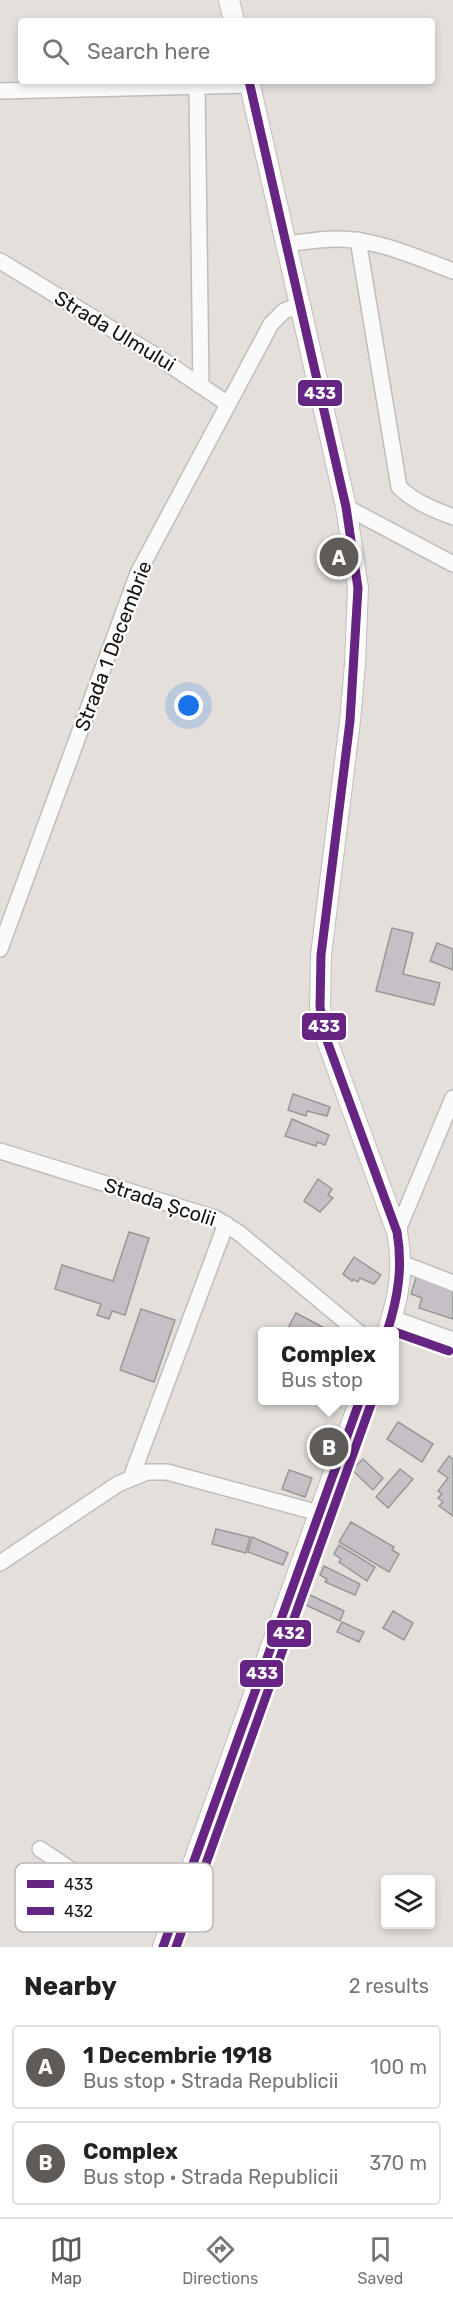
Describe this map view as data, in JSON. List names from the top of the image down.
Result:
{
  "streets": {
    "street": ["Strada Ulmului", "Strada 1 Decembrie", "Strada Școlii"]
  },
  "crossings": [
    ["Strada Ulmului", "Strada 1 Decembrie"]
  ],
  "lines": ["transit line 433", "transit line 432"],
  "legend": ["433", "432"],
  "page": {
    "search": "Search here",
    "pins": ["A", "B"],
    "popup": ["Complex", "Bus stop"],
    "heading": ["Nearby", "2 results"],
    "list": [
      {
        "mark": "A",
        "name": "1 Decembrie 1918",
        "note": "Bus stop · Strada Republicii",
        "value": "100 m"
      },
      {
        "mark": "B",
        "name": "Complex",
        "note": "Bus stop · Strada Republicii",
        "value": "370 m"
      }
    ],
    "nav": ["Map", "Directions", "Saved"]
  }
}
